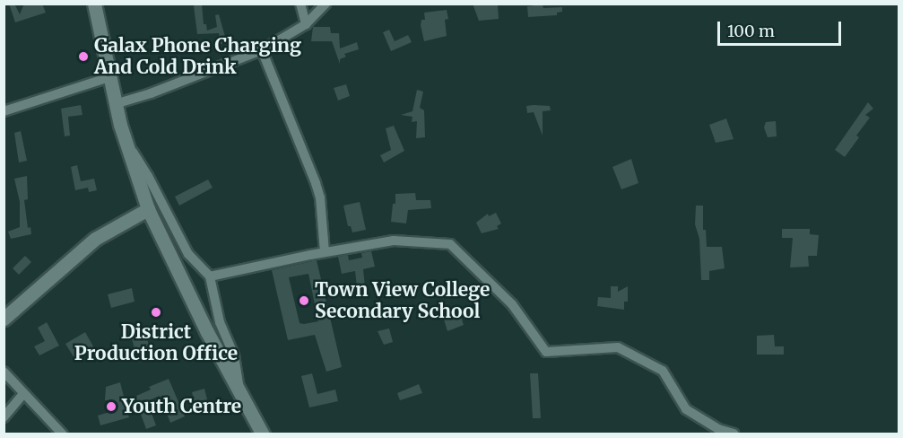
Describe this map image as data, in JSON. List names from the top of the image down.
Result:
{
  "places": [
    "Galax Phone Charging And Cold Drink",
    "Town View College Secondary School",
    "District Production Office",
    "Youth Centre"
  ],
  "scale_bar": "100 m"
}
